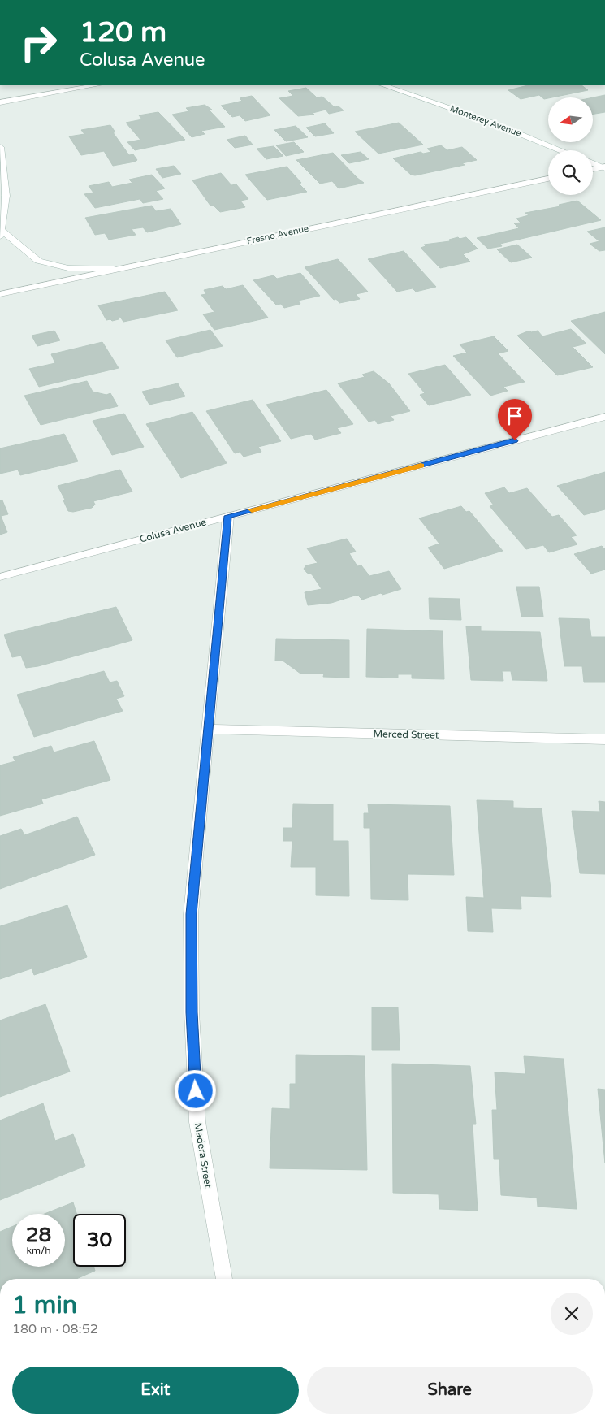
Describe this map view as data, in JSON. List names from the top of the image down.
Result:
{
  "streets": {
    "street": [
      "Monterey Avenue",
      "Fresno Avenue",
      "Colusa Avenue",
      "Merced Street",
      "Madera Street"
    ]
  },
  "crossings": [
    ["Colusa Avenue", "Madera Street"],
    ["Merced Street", "Madera Street"]
  ],
  "north": "left",
  "page": {
    "turn": ["120 m", "Colusa Avenue"],
    "speed": "28 km/h",
    "limit": "30",
    "heading": ["1 min", "180 m · 08:52"],
    "buttons": ["Exit", "Share"]
  }
}
